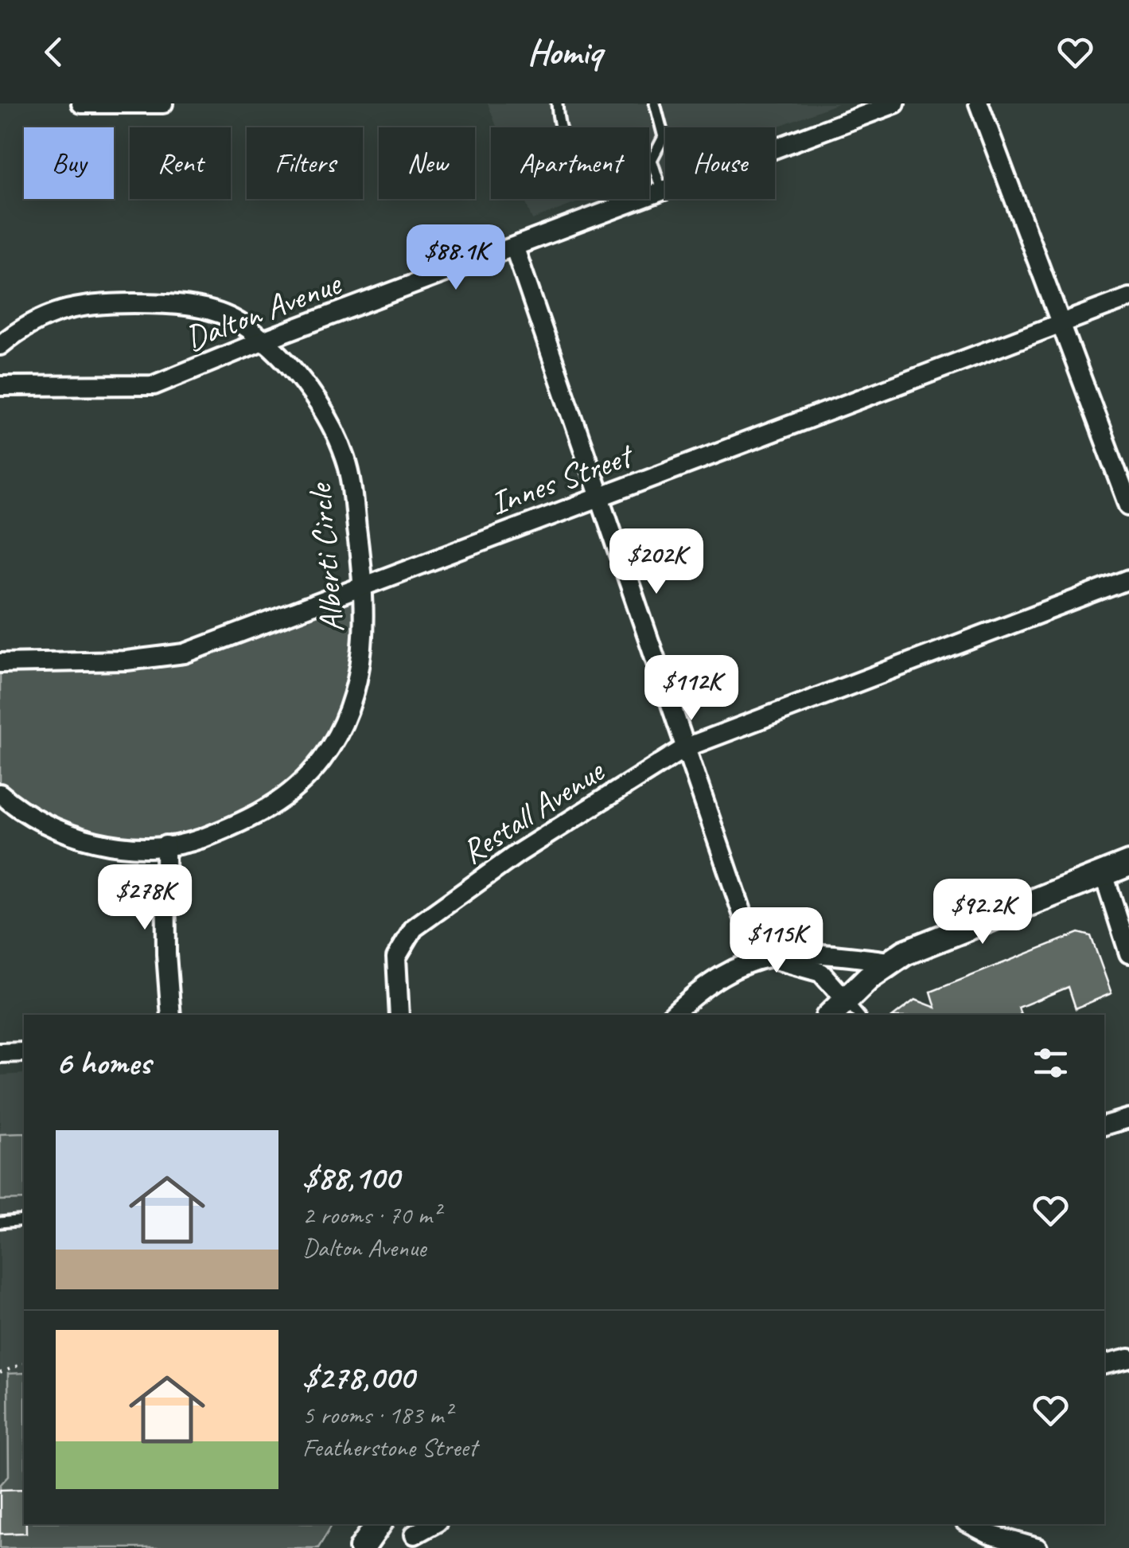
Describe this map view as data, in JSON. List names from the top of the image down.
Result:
{
  "streets": {
    "street": [
      "Dalton Avenue",
      "Innes Street",
      "Alberti Circle",
      "Restall Avenue"
    ]
  },
  "crossings": [
    ["Dalton Avenue", "Alberti Circle"],
    ["Innes Street", "Alberti Circle"]
  ],
  "page": {
    "header": "Homiq",
    "chip": [
      "Buy",
      "Rent",
      "Filters",
      "New",
      "Apartment",
      "House"
    ],
    "price": [
      "$88.1K",
      "$202K",
      "$112K",
      "$278K",
      "$92.2K",
      "$115K"
    ],
    "heading": "6 homes",
    "list": [
      {
        "name": "$88,100",
        "note": "2 rooms · 70 m² · Dalton Avenue"
      },
      {
        "name": "$278,000",
        "note": "5 rooms · 183 m² · Featherstone Street"
      }
    ]
  }
}
